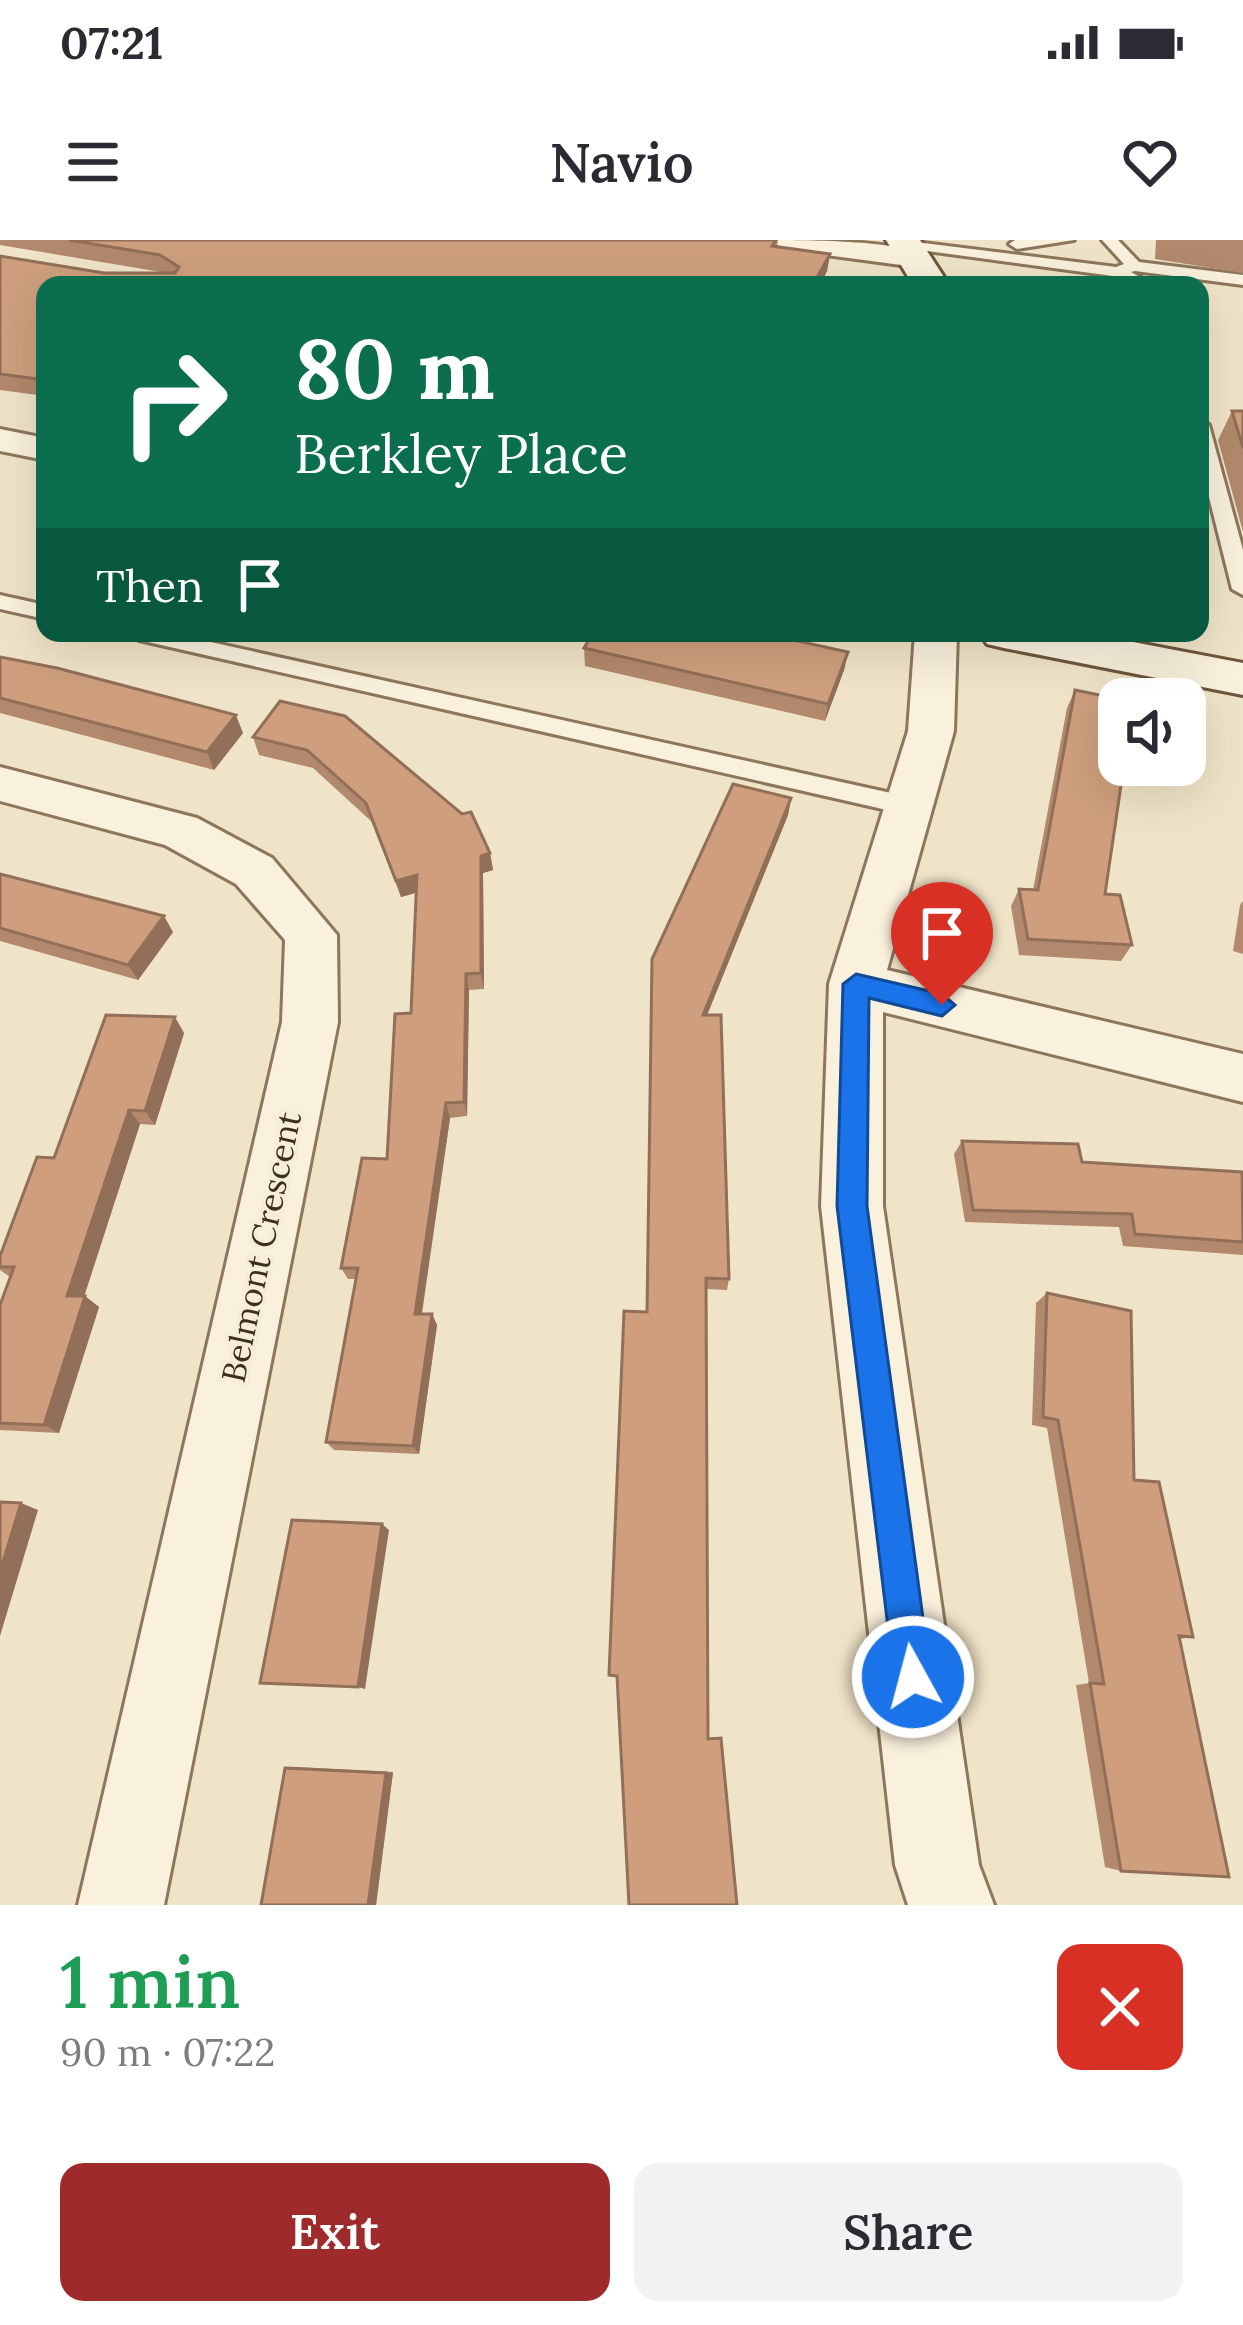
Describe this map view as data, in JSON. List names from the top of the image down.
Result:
{
  "streets": {
    "street": ["Belmont Crescent"]
  },
  "page": {
    "status": "07:21",
    "header": "Navio",
    "turn": ["80 m", "Berkley Place"],
    "then": "Then",
    "heading": ["1 min", "90 m · 07:22"],
    "buttons": ["Exit", "Share"]
  }
}
